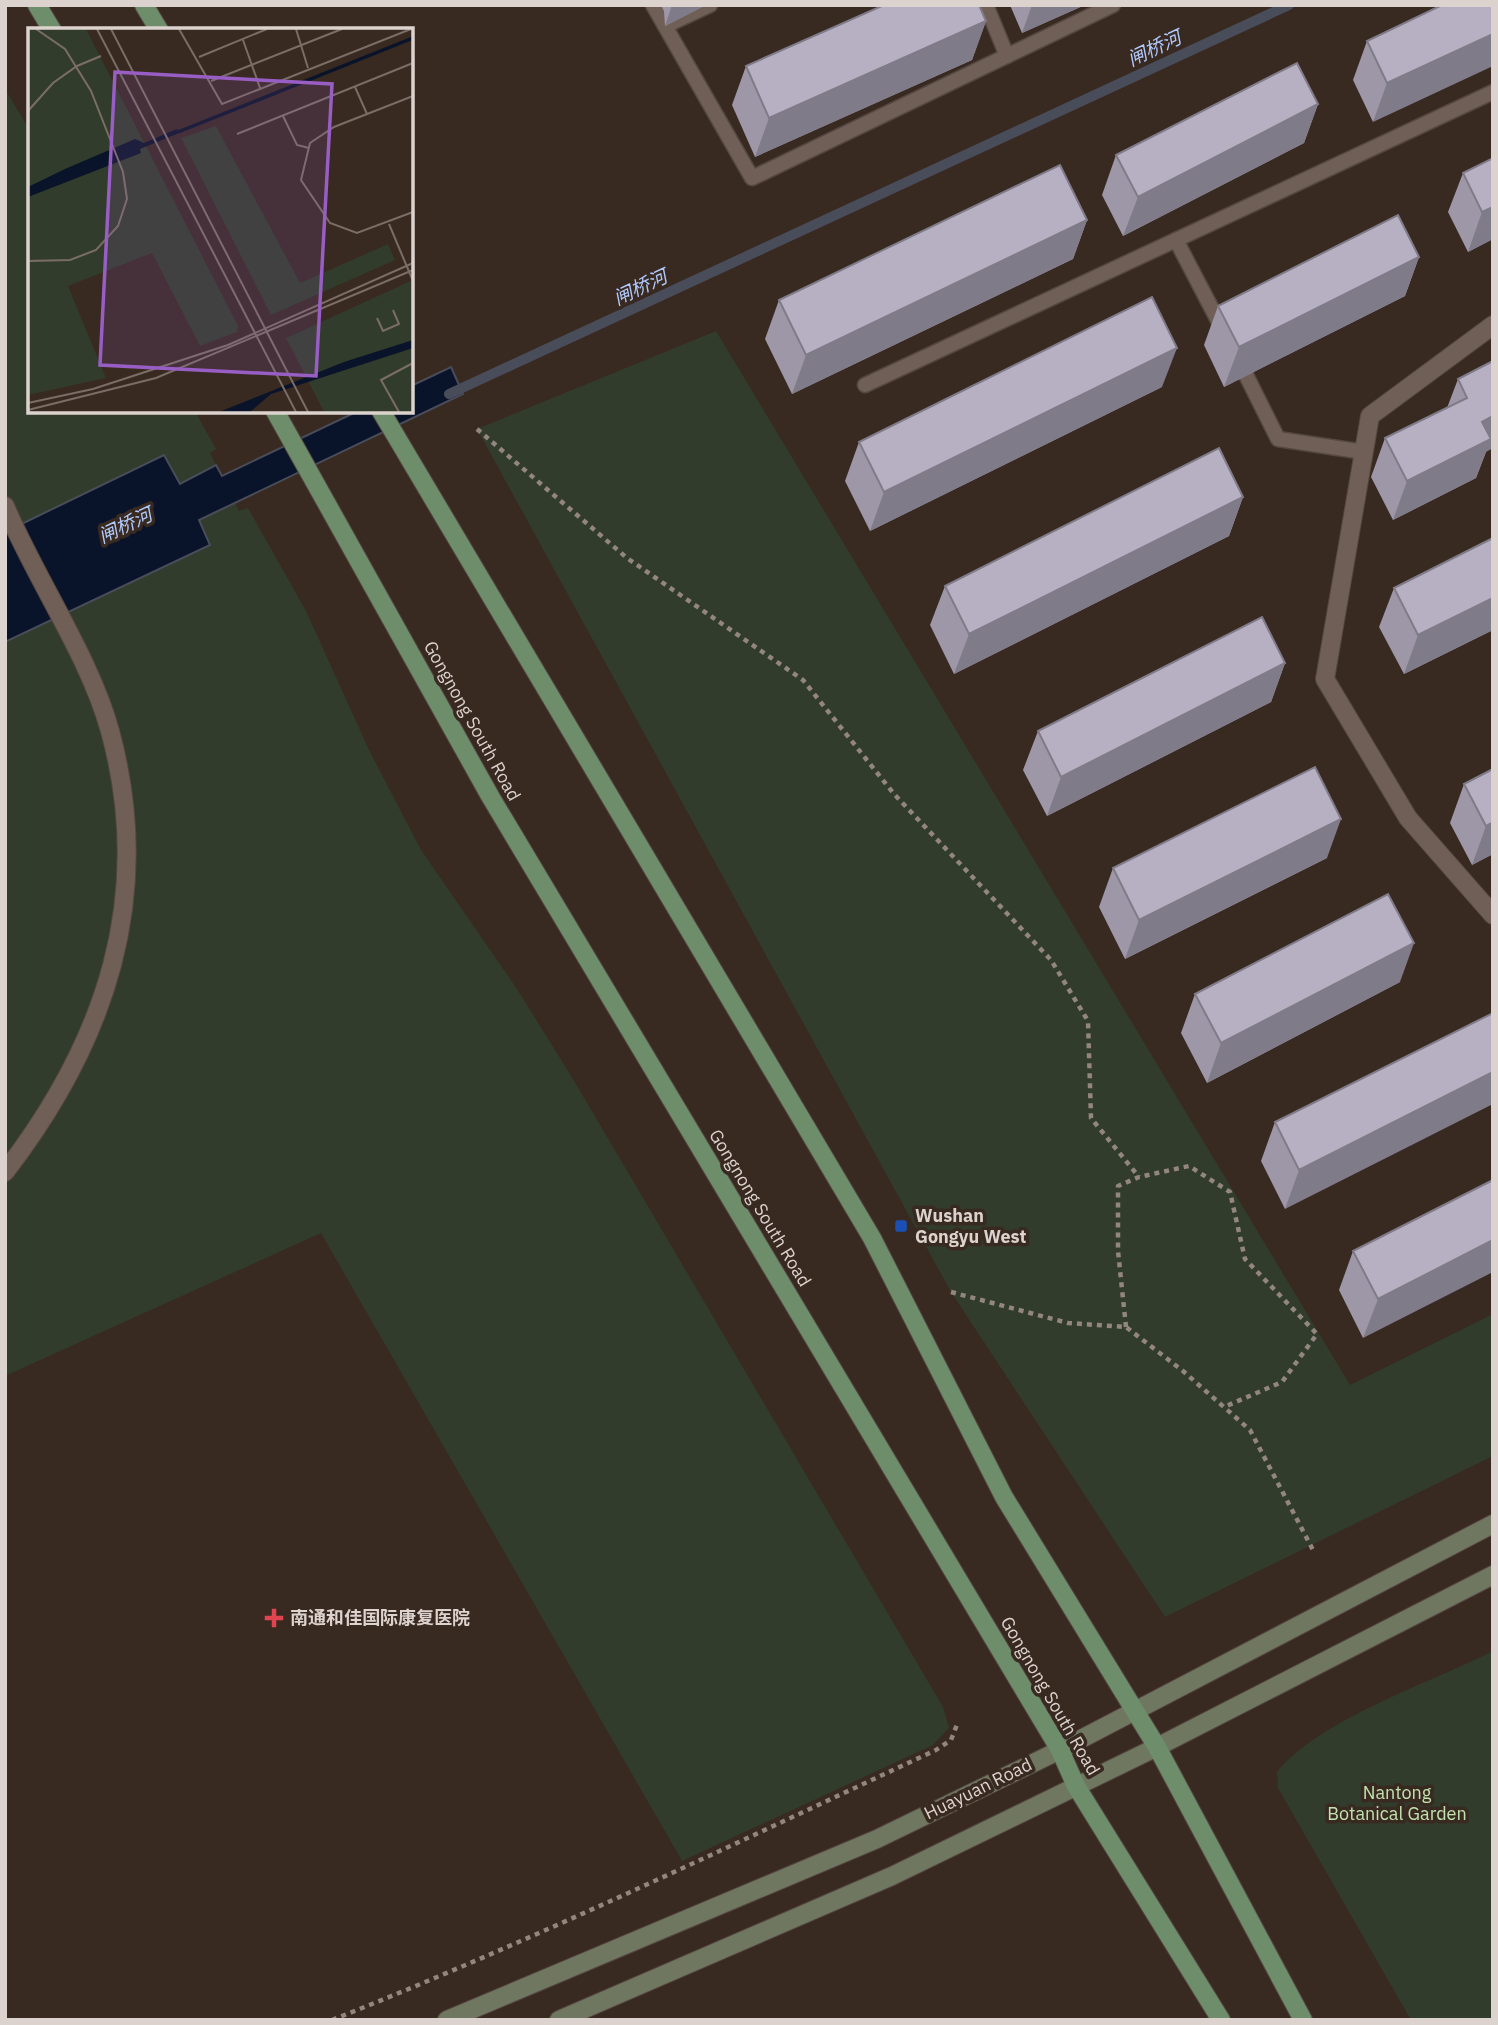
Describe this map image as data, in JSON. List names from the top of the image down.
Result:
{
  "streets": {
    "main road": ["Gongnong South Road", "Huayuan Road"]
  },
  "crossings": [
    ["Gongnong South Road", "Huayuan Road"]
  ],
  "water": ["闸桥河"],
  "parks": ["Nantong Botanical Garden"],
  "places": {
    "transit": ["Wushan Gongyu West"],
    "health": ["南通和佳国际康复医院"]
  }
}
